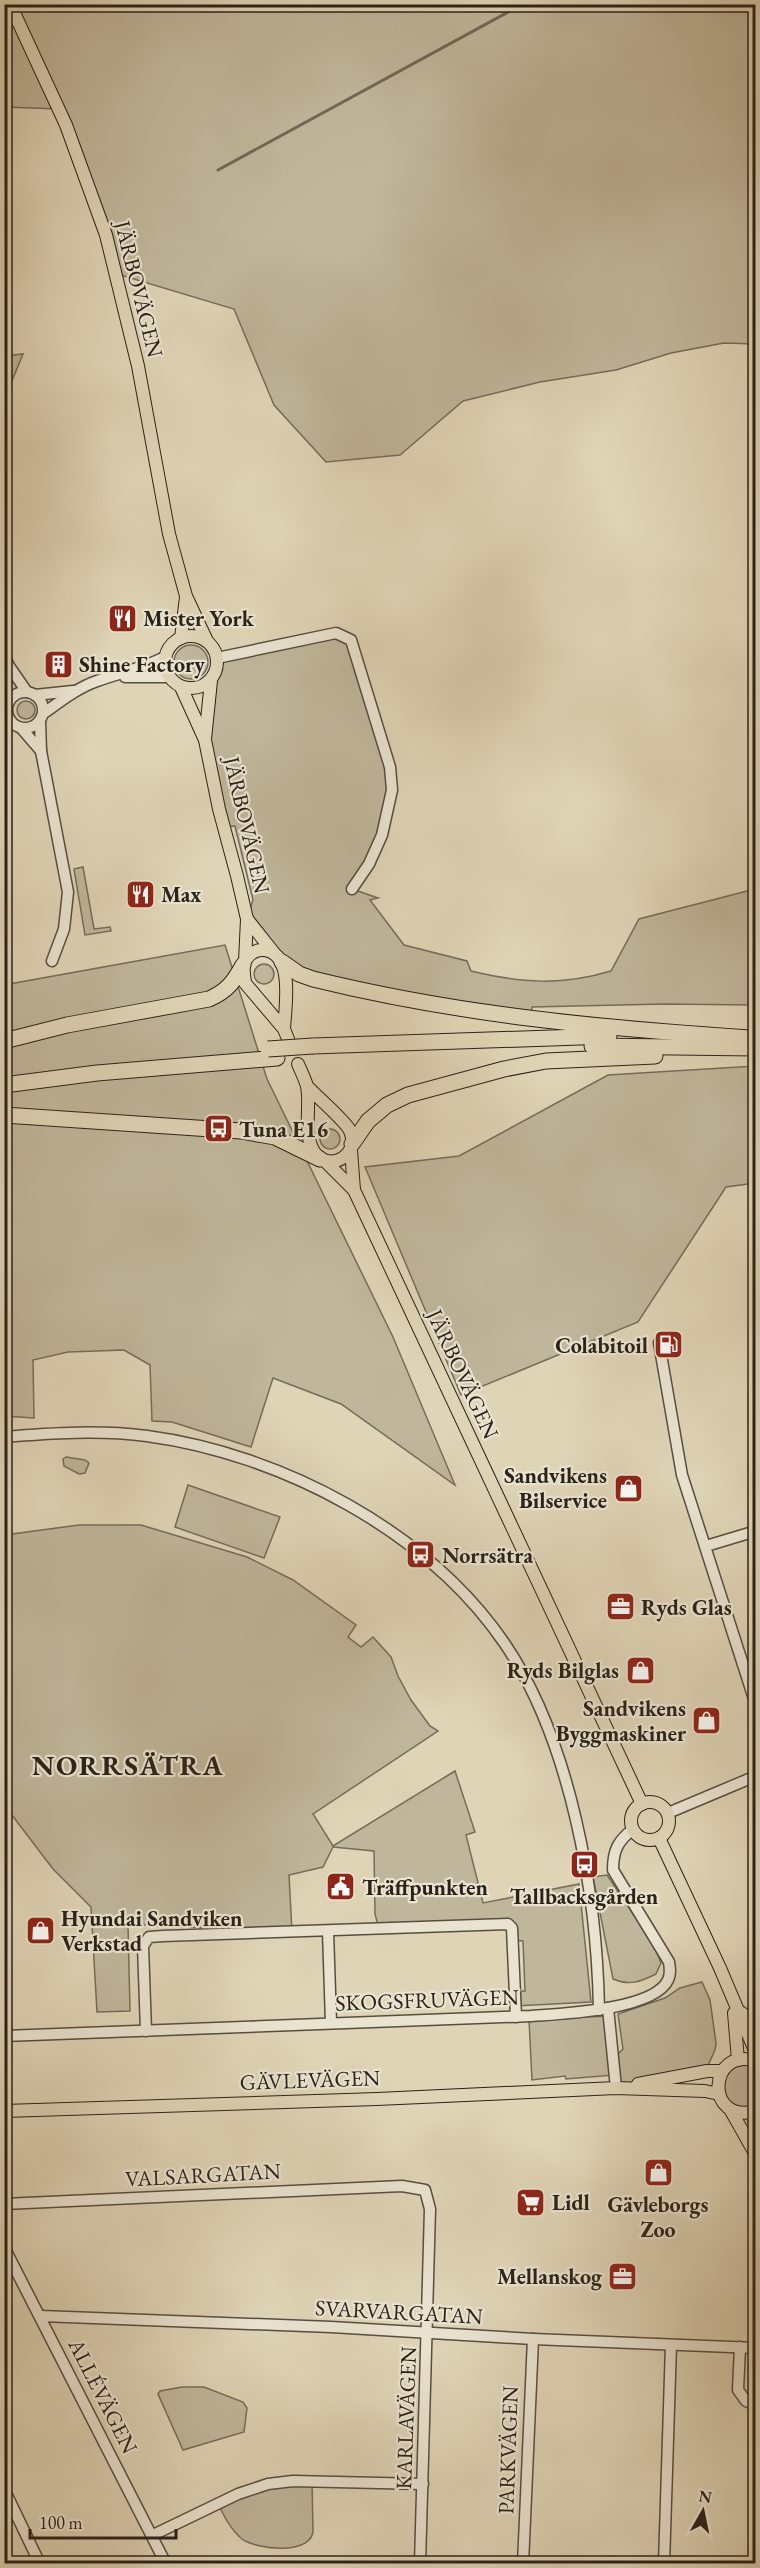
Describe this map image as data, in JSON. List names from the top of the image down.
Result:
{
  "streets": {
    "main road": ["JÄRBOVÄGEN", "GÄVLEVÄGEN"],
    "street": [
      "SKOGSFRUVÄGEN",
      "VALSARGATAN",
      "SVARVARGATAN",
      "ALLÉVÄGEN",
      "KARLAVÄGEN",
      "PARKVÄGEN"
    ]
  },
  "crossings": [
    ["JÄRBOVÄGEN", "SKOGSFRUVÄGEN"],
    ["VALSARGATAN", "KARLAVÄGEN"],
    ["SVARVARGATAN", "ALLÉVÄGEN"],
    ["SVARVARGATAN", "KARLAVÄGEN"],
    ["SVARVARGATAN", "PARKVÄGEN"]
  ],
  "districts": ["NORRSÄTRA"],
  "places": {
    "restaurant": ["Mister York", "Max"],
    "building": ["Shine Factory"],
    "bus stop": ["Tuna E16", "Norrsätra", "Tallbacksgården"],
    "fuel station": ["Colabitoil"],
    "shop": [
      "Sandvikens Bilservice",
      "Ryds Bilglas",
      "Sandvikens Byggmaskiner",
      "Hyundai Sandviken Verkstad",
      "Gävleborgs Zoo"
    ],
    "office": ["Ryds Glas", "Mellanskog"],
    "public building": ["Träffpunkten"],
    "supermarket": ["Lidl"]
  },
  "scale_bar": "100 m",
  "north": "top"
}
